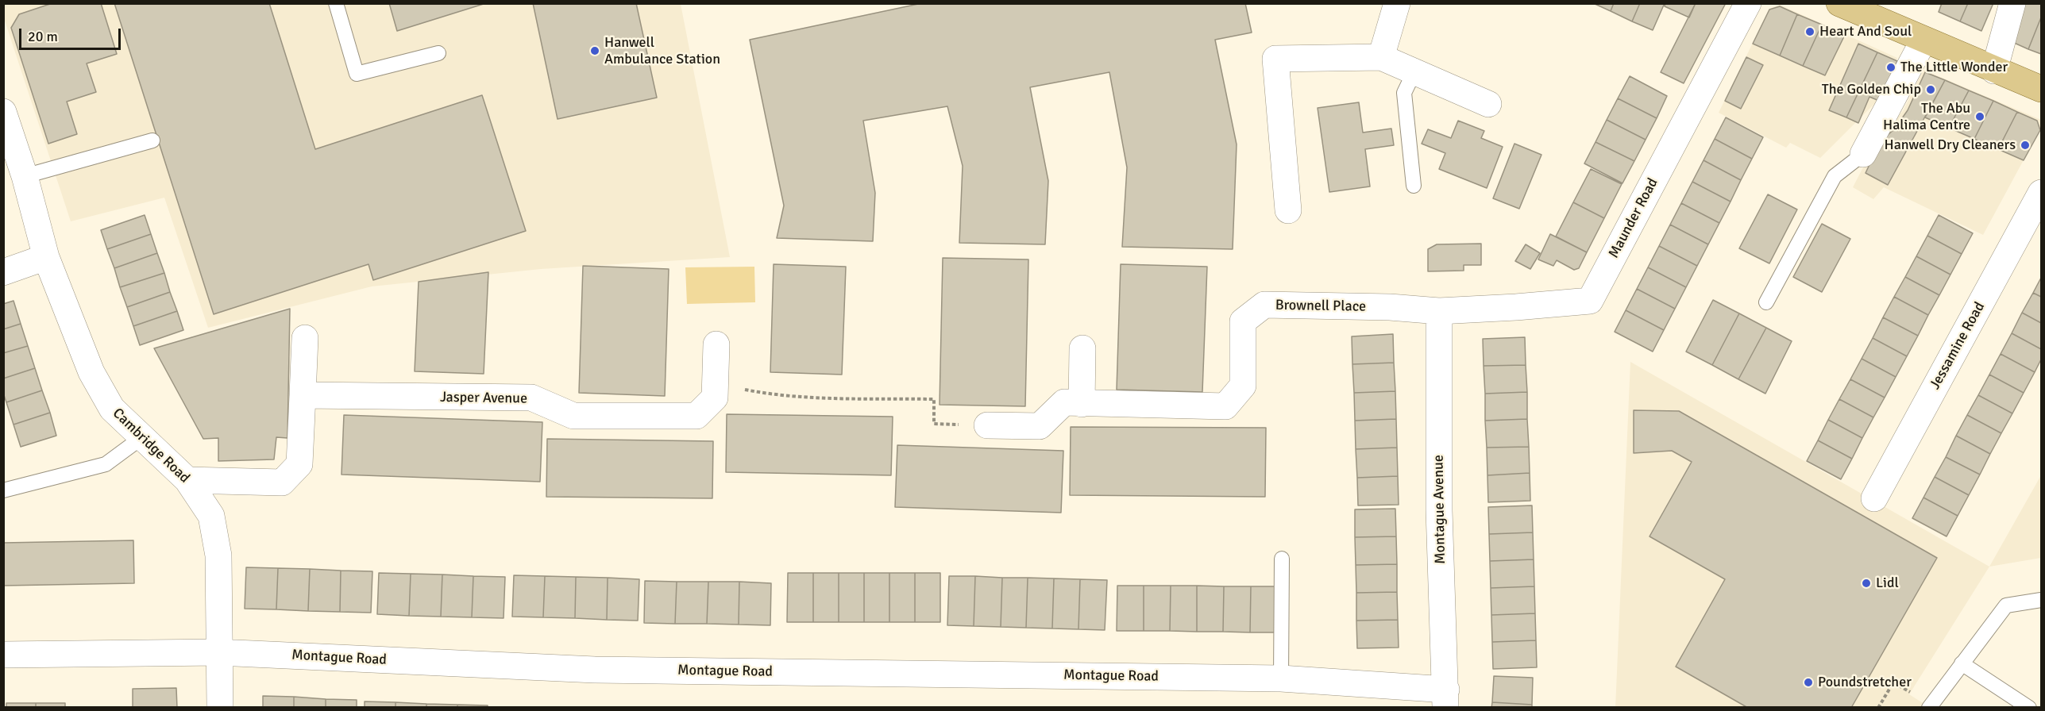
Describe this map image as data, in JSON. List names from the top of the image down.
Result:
{
  "streets": {
    "street": [
      "Maunder Road",
      "Brownell Place",
      "Jessamine Road",
      "Jasper Avenue",
      "Cambridge Road",
      "Montague Avenue",
      "Montague Road"
    ]
  },
  "crossings": [
    ["Maunder Road", "Brownell Place"],
    ["Maunder Road", "Montague Avenue"],
    ["Brownell Place", "Montague Avenue"],
    ["Cambridge Road", "Montague Road"],
    ["Montague Avenue", "Montague Road"]
  ],
  "places": [
    "Heart And Soul",
    "Hanwell Ambulance Station",
    "The Little Wonder",
    "The Golden Chip",
    "The Abu Halima Centre",
    "Hanwell Dry Cleaners",
    "Lidl",
    "Poundstretcher"
  ],
  "scale_bar": "20 m"
}
